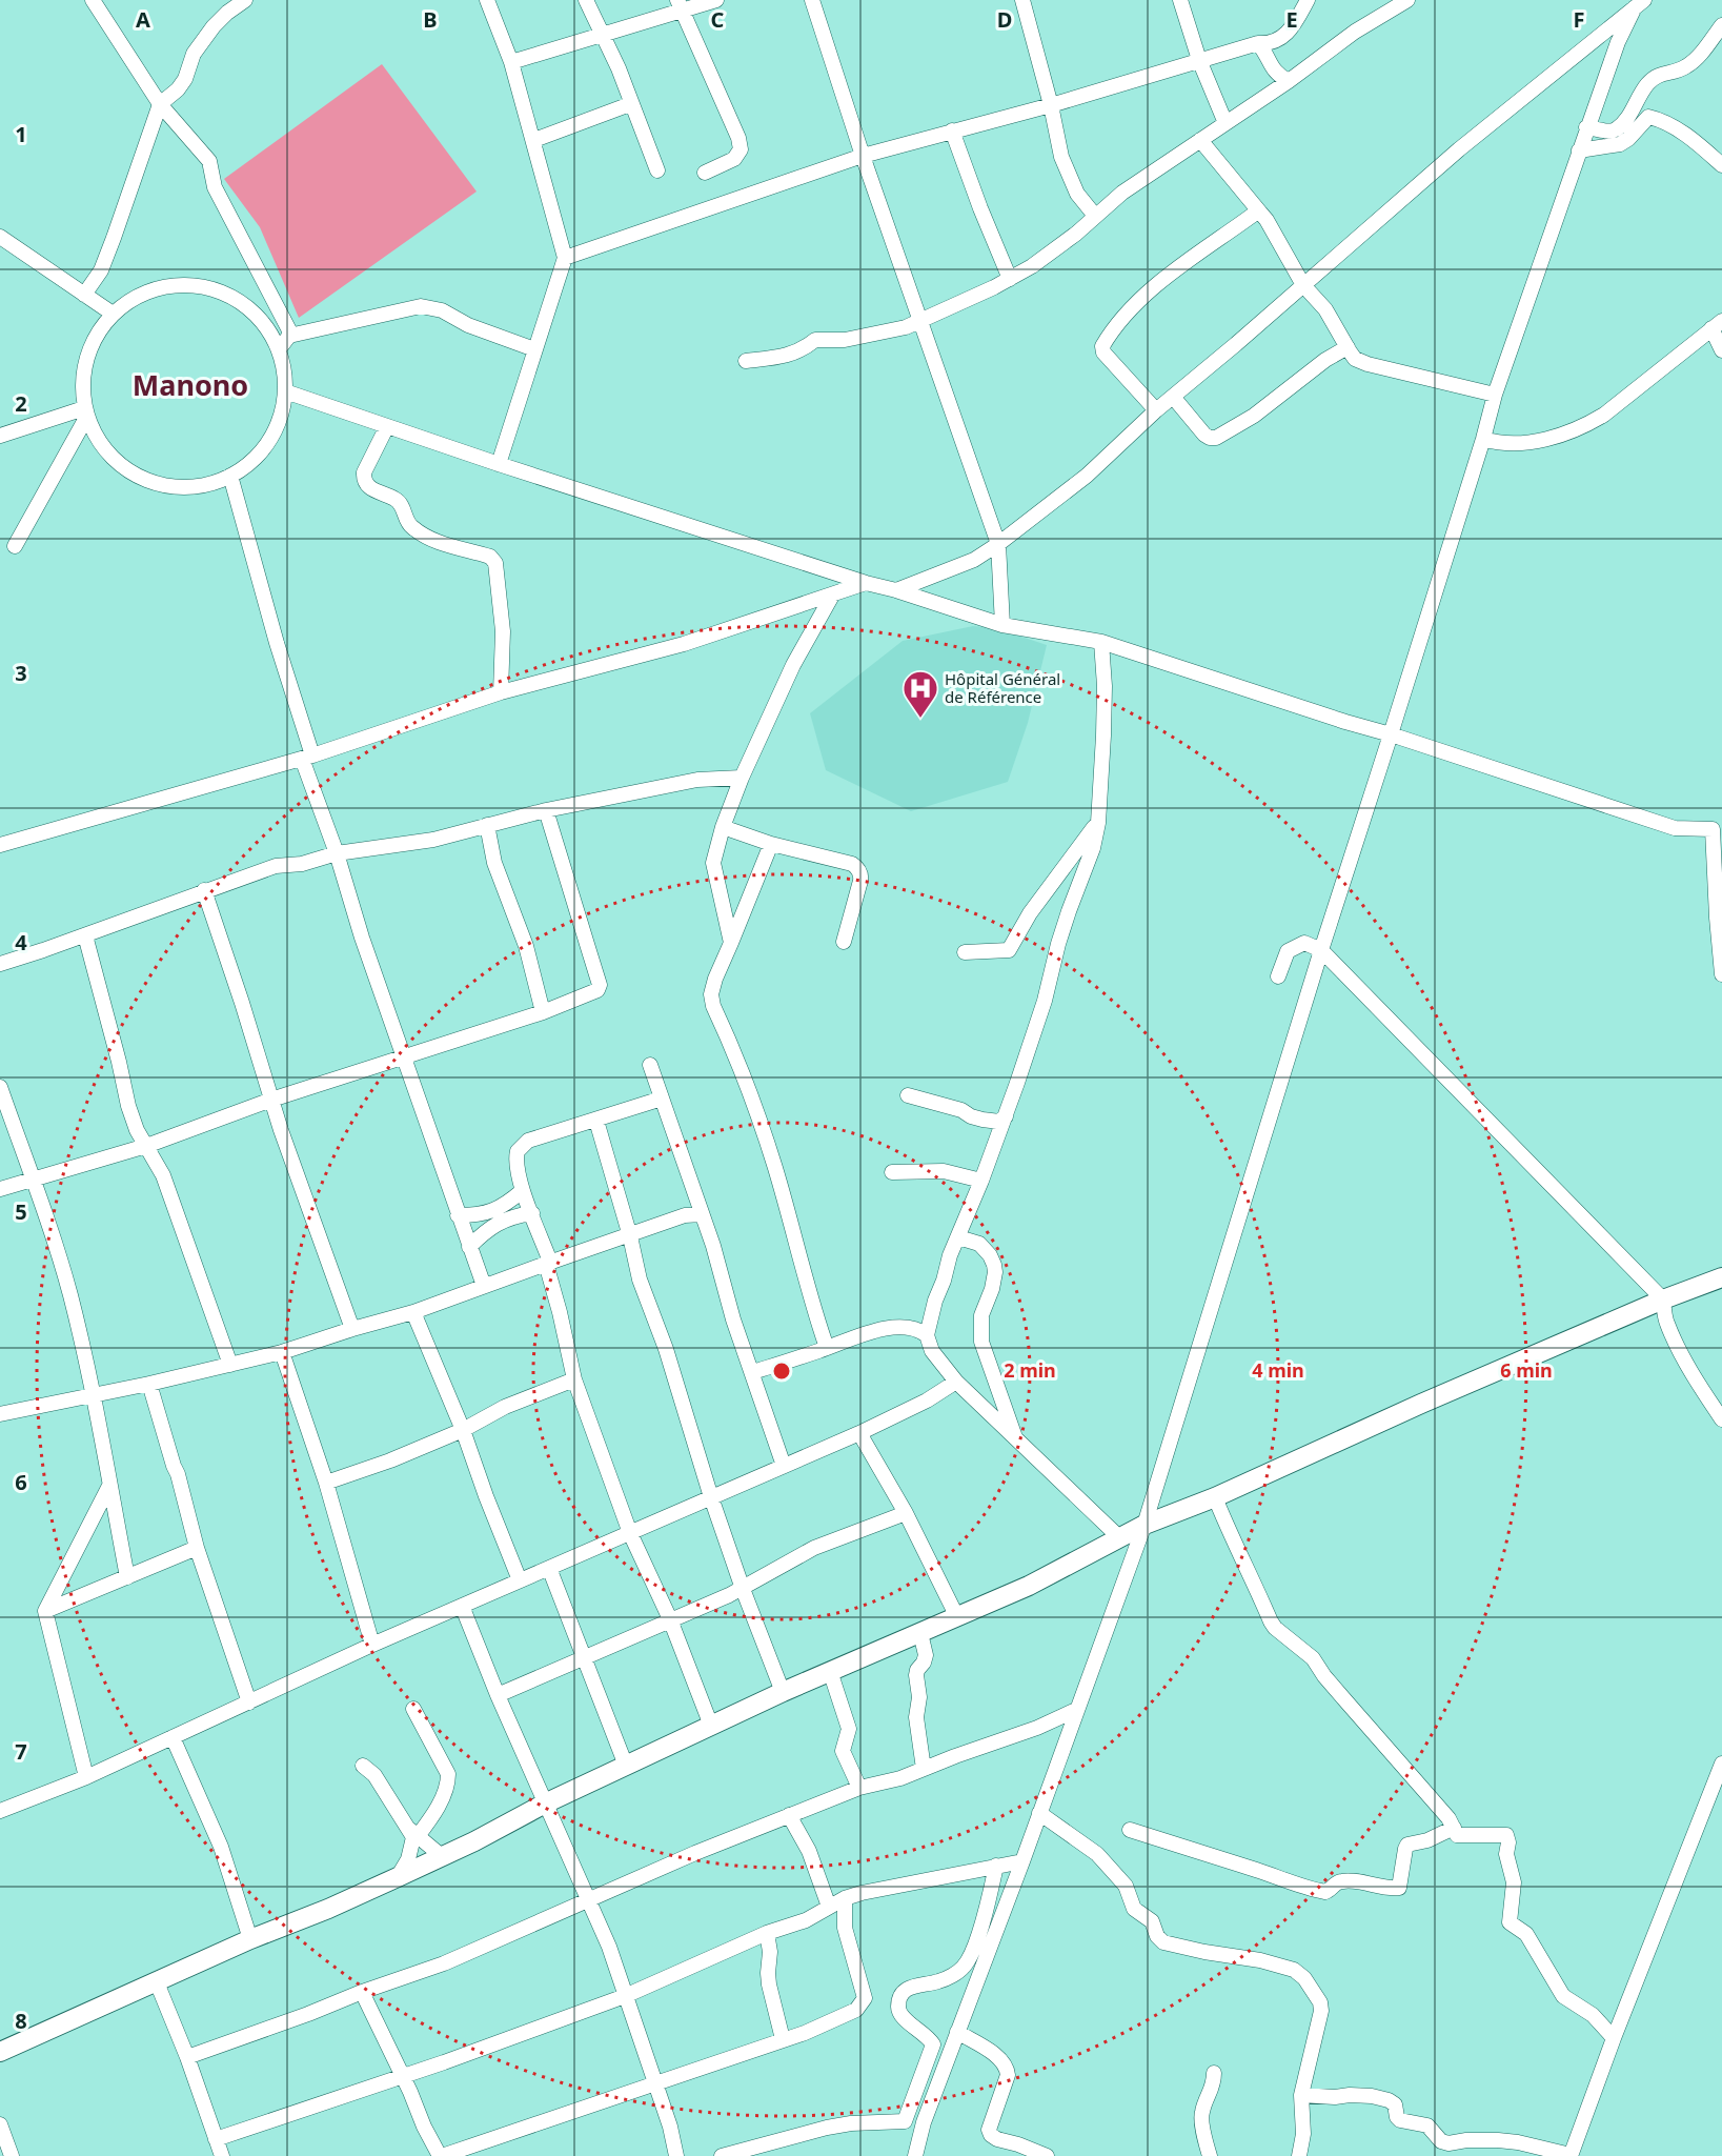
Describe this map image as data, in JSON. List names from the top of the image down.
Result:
{
  "districts": ["Manono"],
  "places": {
    "hospital": ["Hôpital Général de Référence"]
  },
  "grid": {
    "columns": [
      "A",
      "B",
      "C",
      "D",
      "E",
      "F"
    ],
    "rows": [
      "1",
      "2",
      "3",
      "4",
      "5",
      "6",
      "7",
      "8"
    ]
  },
  "rings": ["2 min", "4 min", "6 min"]
}
